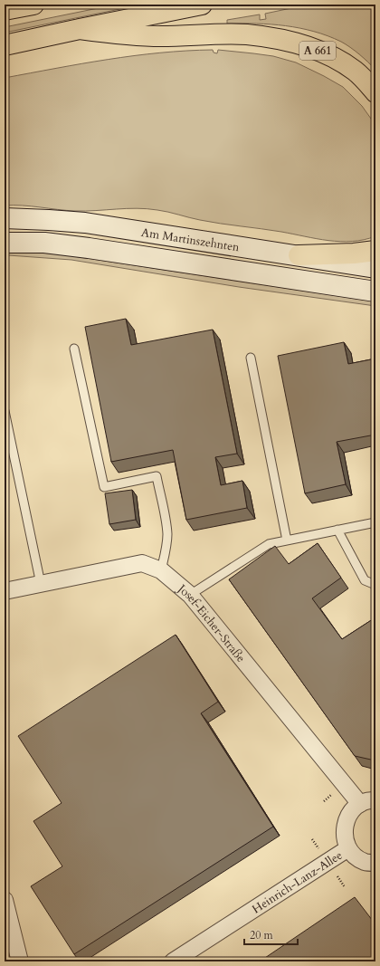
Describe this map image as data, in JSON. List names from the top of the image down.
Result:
{
  "streets": {
    "highway": ["A 661"],
    "main road": ["Am Martinszehnten"],
    "street": ["Josef-Eicher-Straße", "Heinrich-Lanz-Allee"]
  },
  "scale_bar": "20 m"
}
